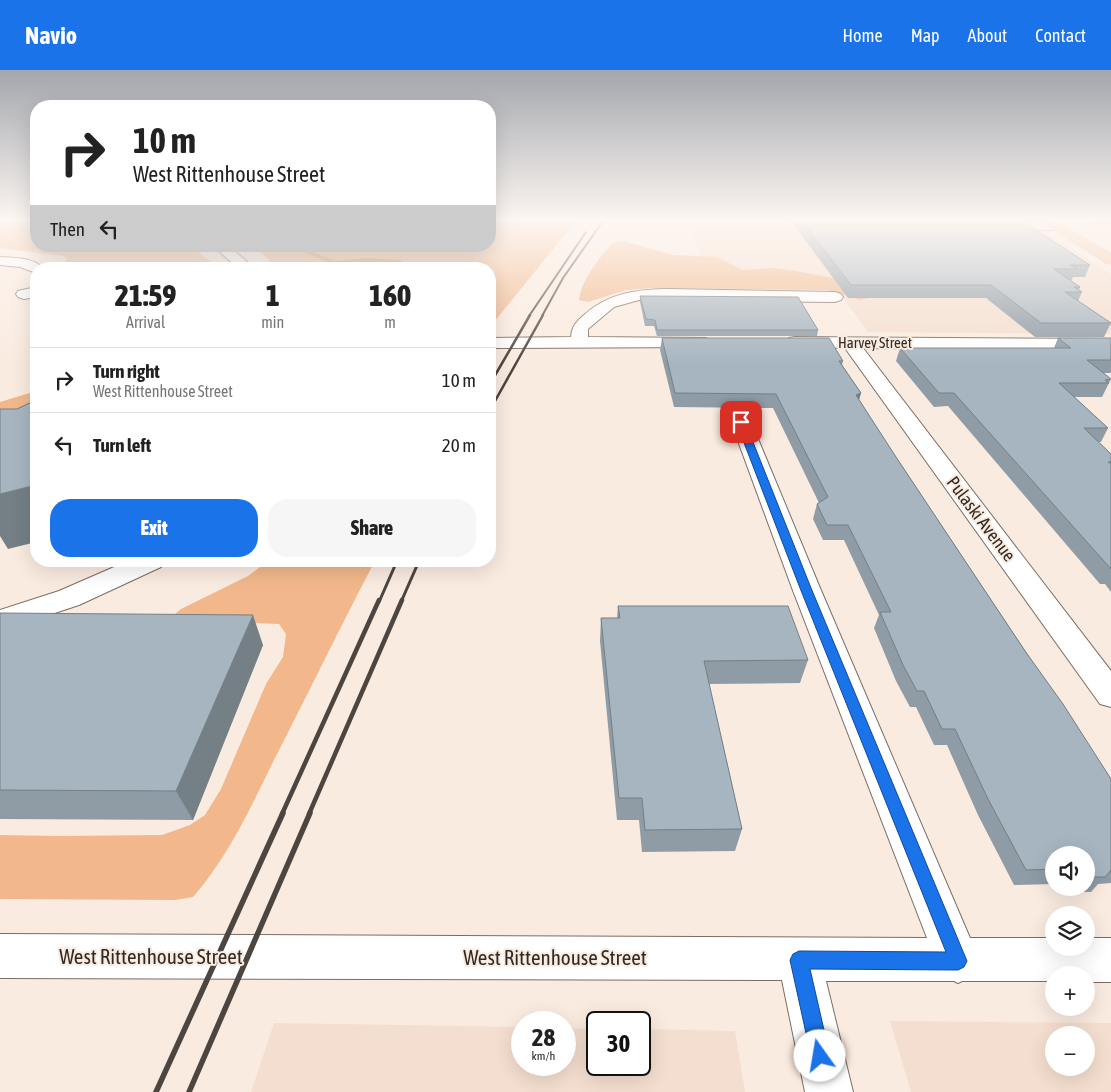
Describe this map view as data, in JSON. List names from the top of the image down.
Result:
{
  "streets": {
    "street": ["Harvey Street", "Pulaski Avenue", "West Rittenhouse Street"]
  },
  "crossings": [
    ["Harvey Street", "Pulaski Avenue"]
  ],
  "page": {
    "header": "Navio",
    "nav": [
      "Home",
      "Map",
      "About",
      "Contact"
    ],
    "turn": ["10 m", "West Rittenhouse Street"],
    "then": "Then",
    "eta": [
      "21:59",
      "Arrival",
      "1",
      "min",
      "160",
      "m"
    ],
    "list": [
      {
        "name": "Turn right",
        "note": "West Rittenhouse Street",
        "value": "10 m"
      },
      {
        "name": "Turn left",
        "value": "20 m"
      }
    ],
    "buttons": ["Exit", "Share"],
    "map_buttons": ["+", "−"],
    "speed": "28 km/h",
    "limit": "30"
  }
}
